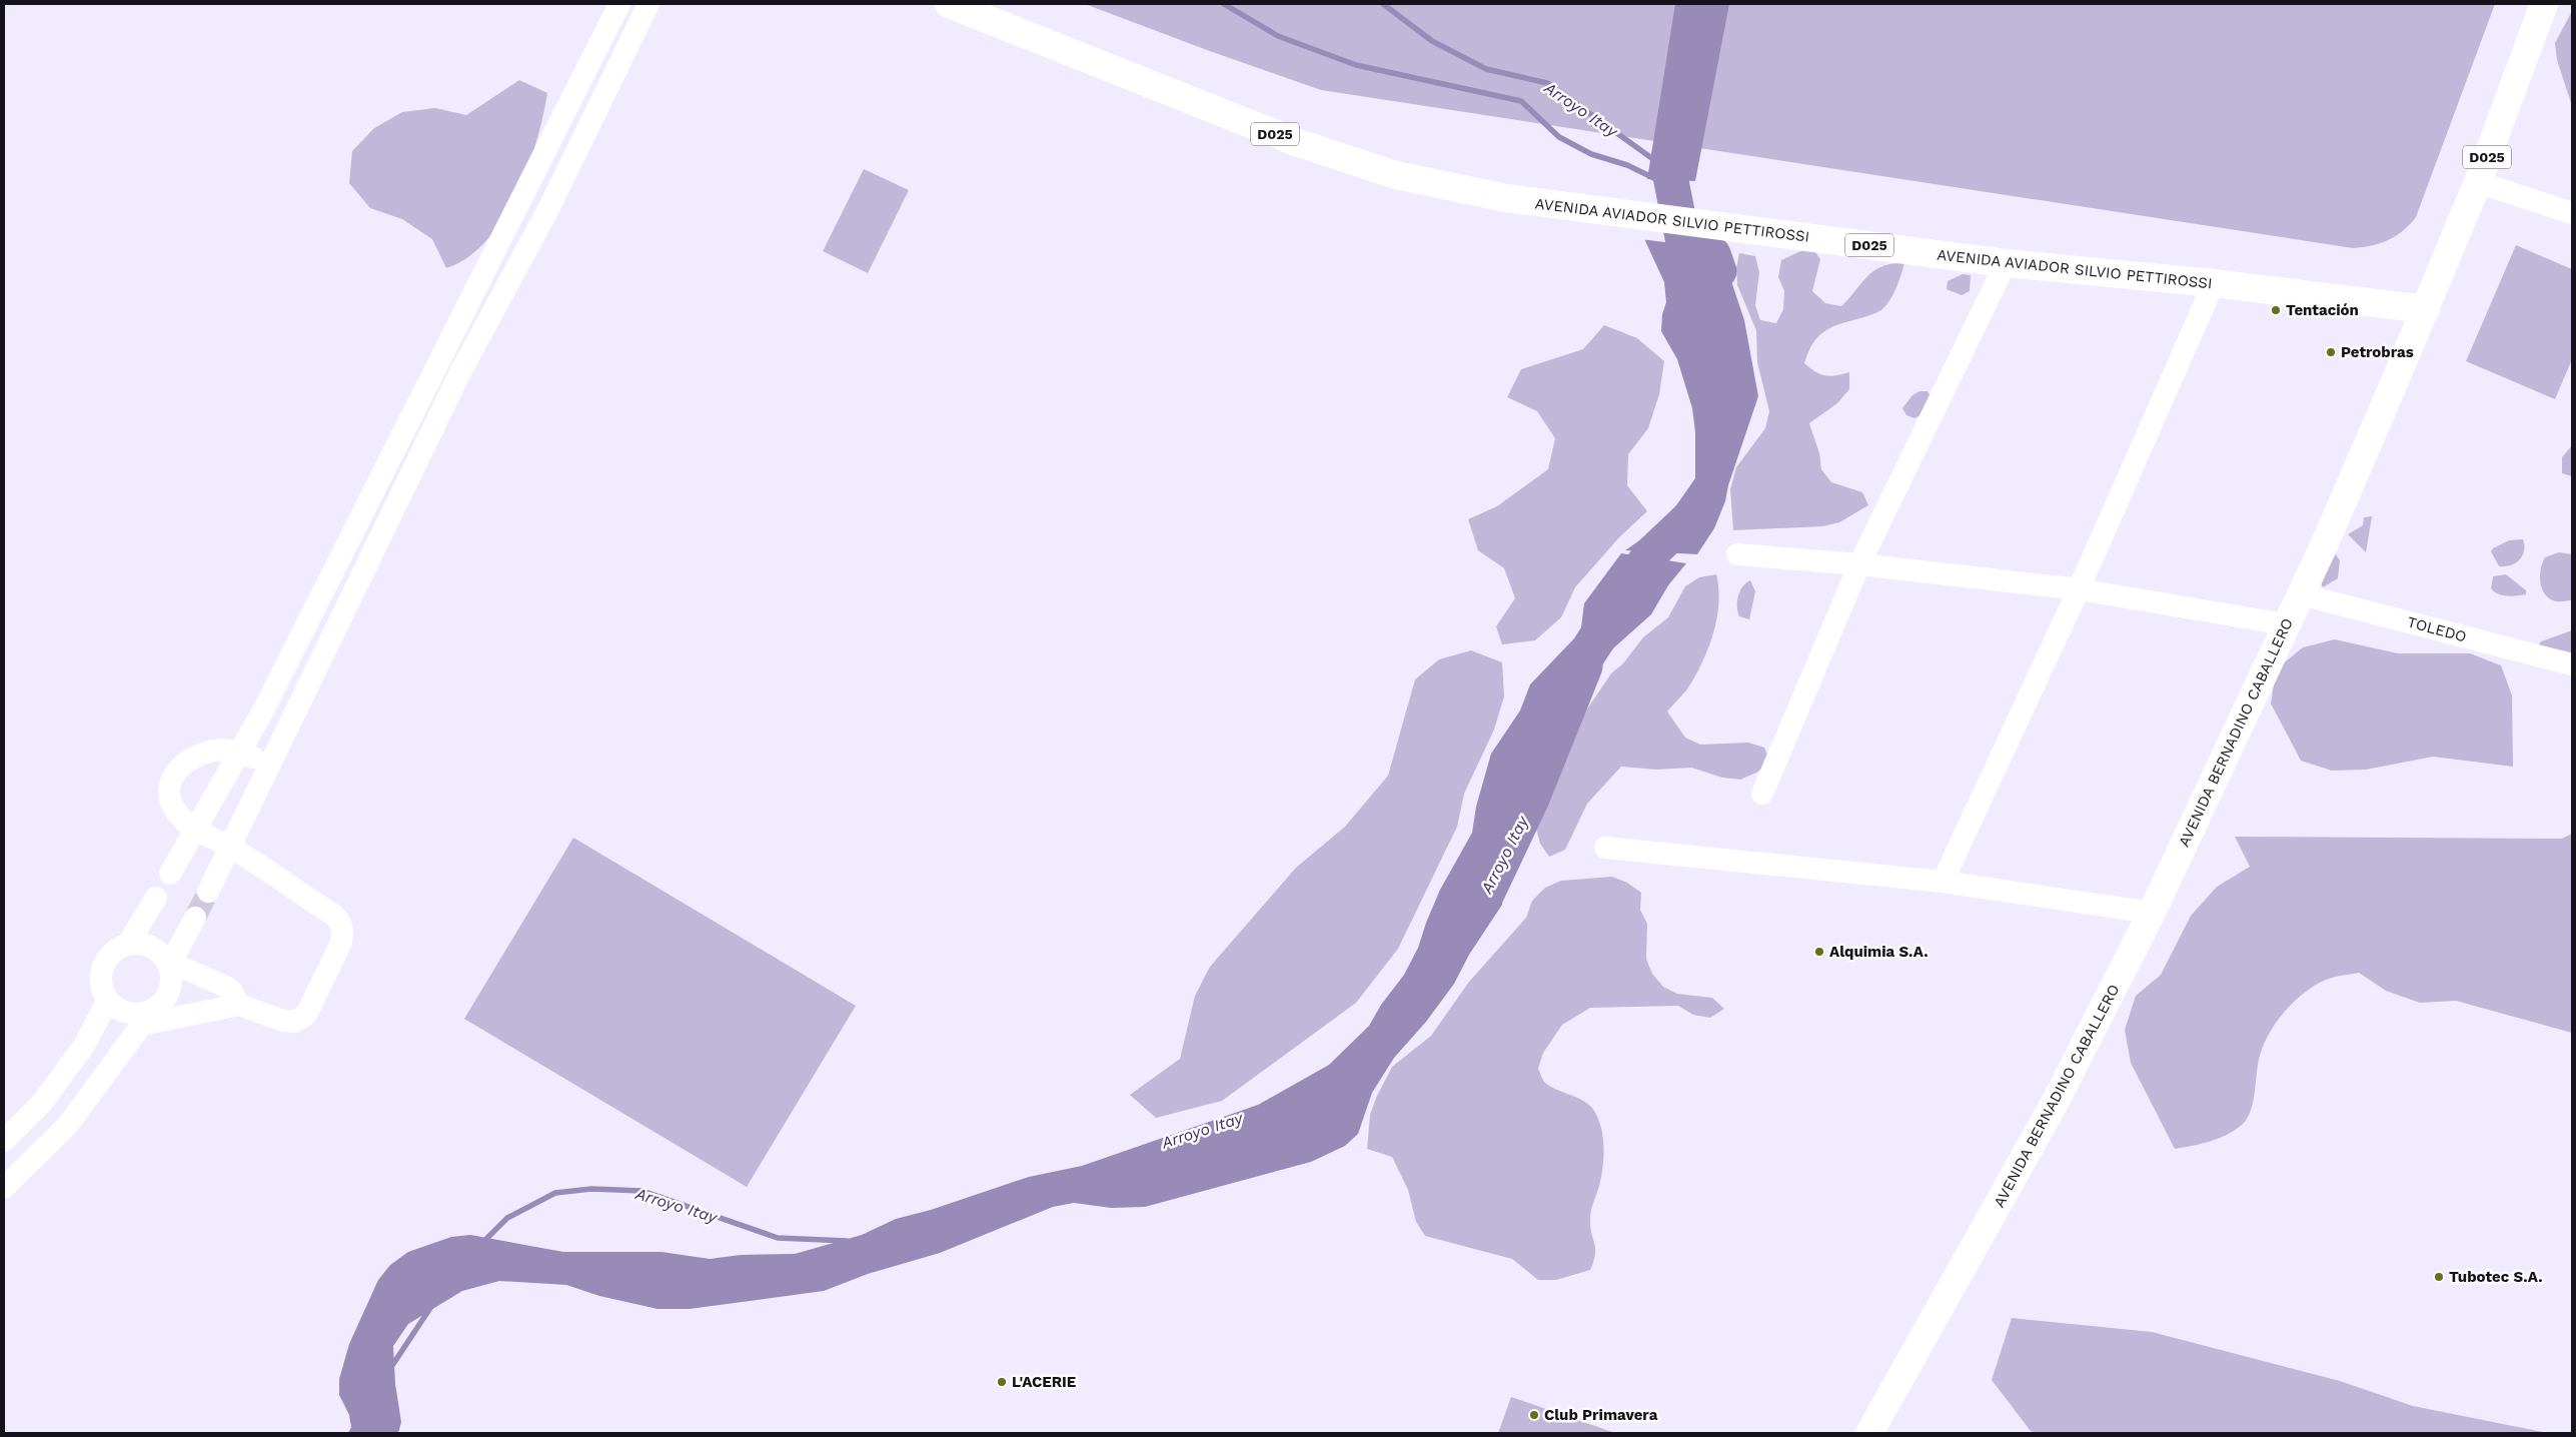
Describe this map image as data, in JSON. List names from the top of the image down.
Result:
{
  "streets": {
    "main road": ["D025", "AVENIDA AVIADOR SILVIO PETTIROSSI", "AVENIDA BERNADINO CABALLERO"],
    "street": ["TOLEDO"]
  },
  "crossings": [
    ["AVENIDA AVIADOR SILVIO PETTIROSSI", "AVENIDA BERNADINO CABALLERO"],
    ["TOLEDO", "AVENIDA BERNADINO CABALLERO"]
  ],
  "water": ["Arroyo Itay"],
  "places": [
    "Tentación",
    "Petrobras",
    "Alquimia S.A.",
    "Tubotec S.A.",
    "L'ACERIE",
    "Club Primavera"
  ]
}
